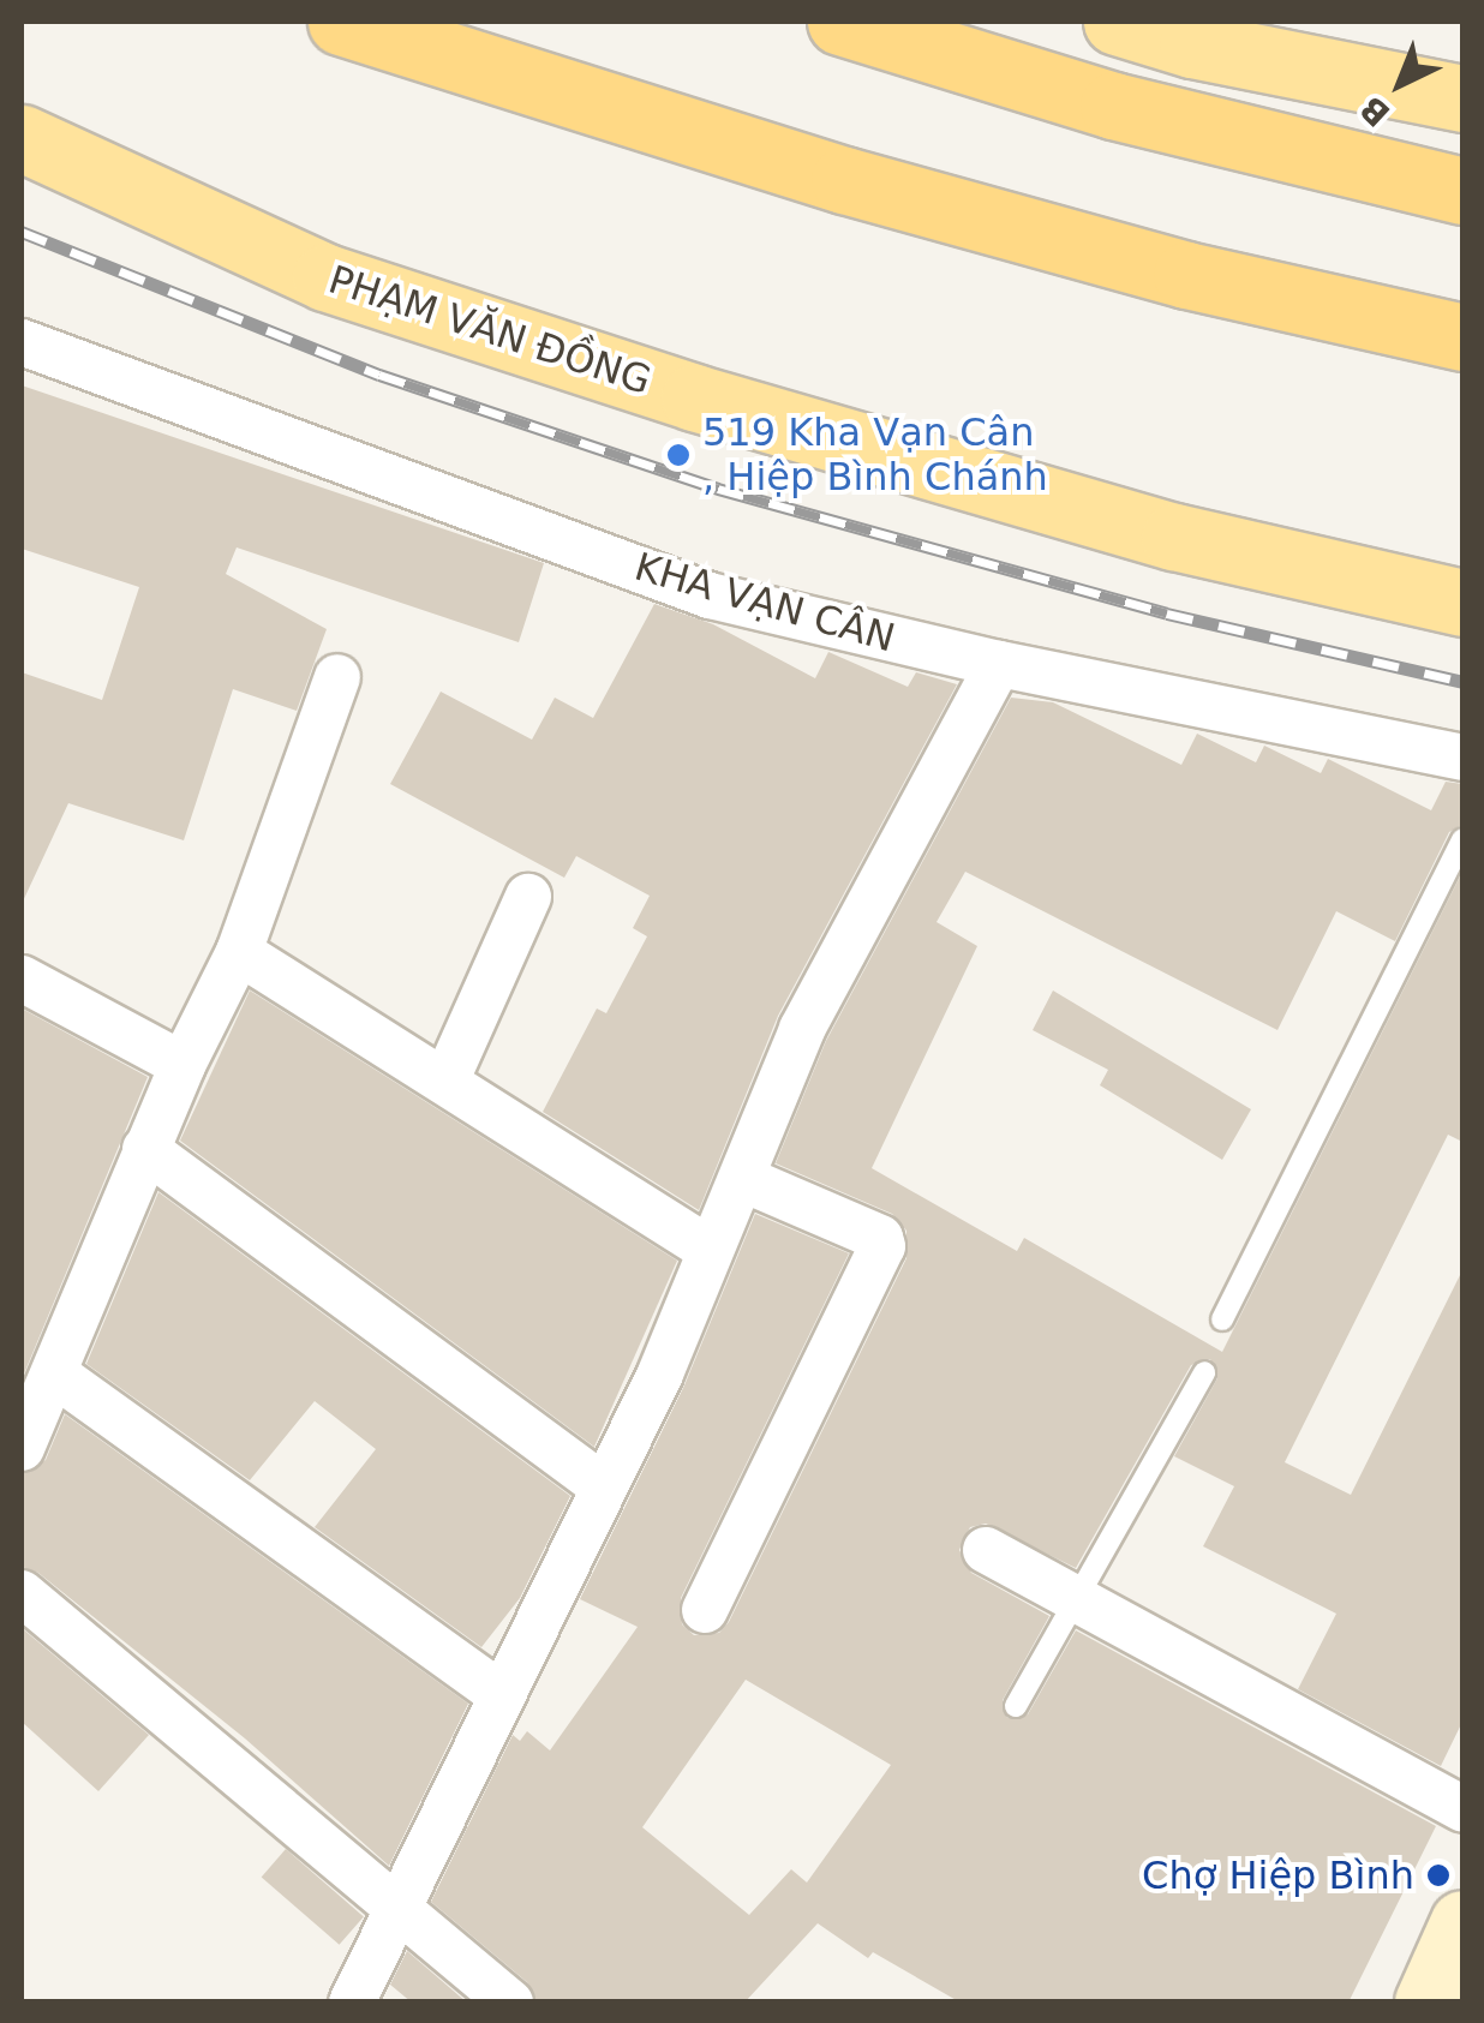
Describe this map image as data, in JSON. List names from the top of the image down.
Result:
{
  "streets": {
    "main road": ["PHẠM VĂN ĐỒNG"],
    "street": ["KHA VẠN CÂN"]
  },
  "places": ["519 Kha Vạn Cân , Hiệp Bình Chánh", "Chợ Hiệp Bình"],
  "north": "bottom left"
}
